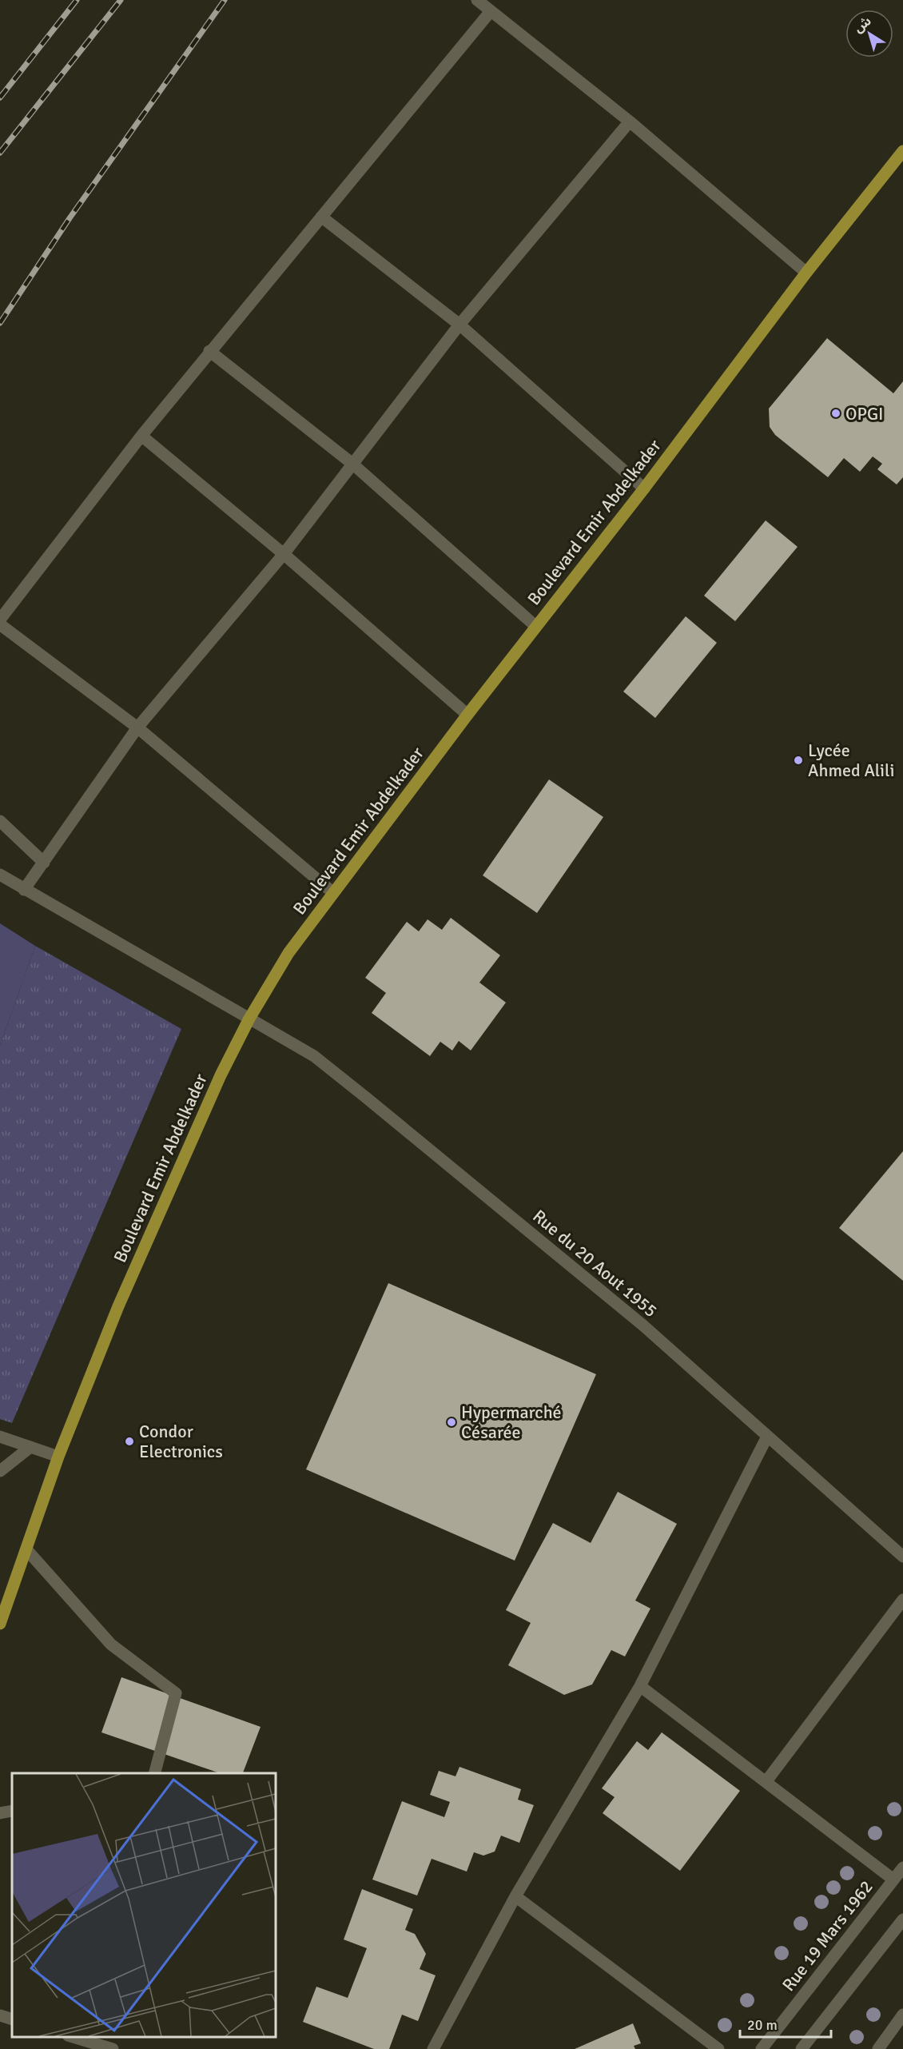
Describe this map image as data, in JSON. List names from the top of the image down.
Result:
{
  "streets": {
    "main road": ["Boulevard Emir Abdelkader"],
    "street": ["Rue du 20 Aout 1955", "Rue 19 Mars 1962"]
  },
  "crossings": [
    ["Boulevard Emir Abdelkader", "Rue du 20 Aout 1955"]
  ],
  "places": [
    "OPGI",
    "Lycée Ahmed Alili",
    "Hypermarché Césarée",
    "Condor Electronics"
  ],
  "scale_bar": "20 m",
  "north": "top left"
}
